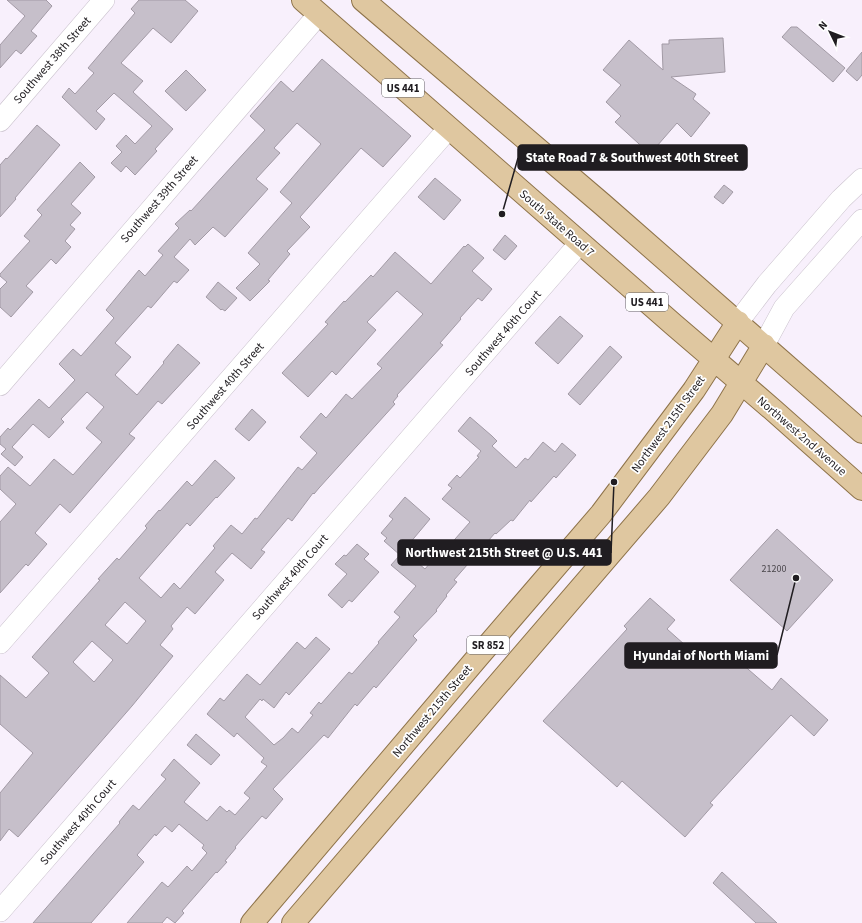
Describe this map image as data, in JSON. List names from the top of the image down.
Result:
{
  "streets": {
    "main road": [
      "US 441",
      "South State Road 7",
      "Northwest 215th Street",
      "Northwest 2nd Avenue",
      "SR 852"
    ],
    "street": [
      "Southwest 38th Street",
      "Southwest 39th Street",
      "Southwest 40th Court",
      "Southwest 40th Street"
    ]
  },
  "crossings": [
    ["Southwest 39th Street", "South State Road 7"],
    ["South State Road 7", "Southwest 40th Court"],
    ["South State Road 7", "Southwest 40th Street"],
    ["South State Road 7", "Northwest 215th Street"],
    ["South State Road 7", "Northwest 2nd Avenue"],
    ["South State Road 7", "SR 852"],
    ["Northwest 2nd Avenue", "SR 852"]
  ],
  "places": ["State Road 7 & Southwest 40th Street", "Northwest 215th Street @ U.S. 441", "Hyundai of North Miami"],
  "house_numbers": ["21200"],
  "north": "top left"
}
